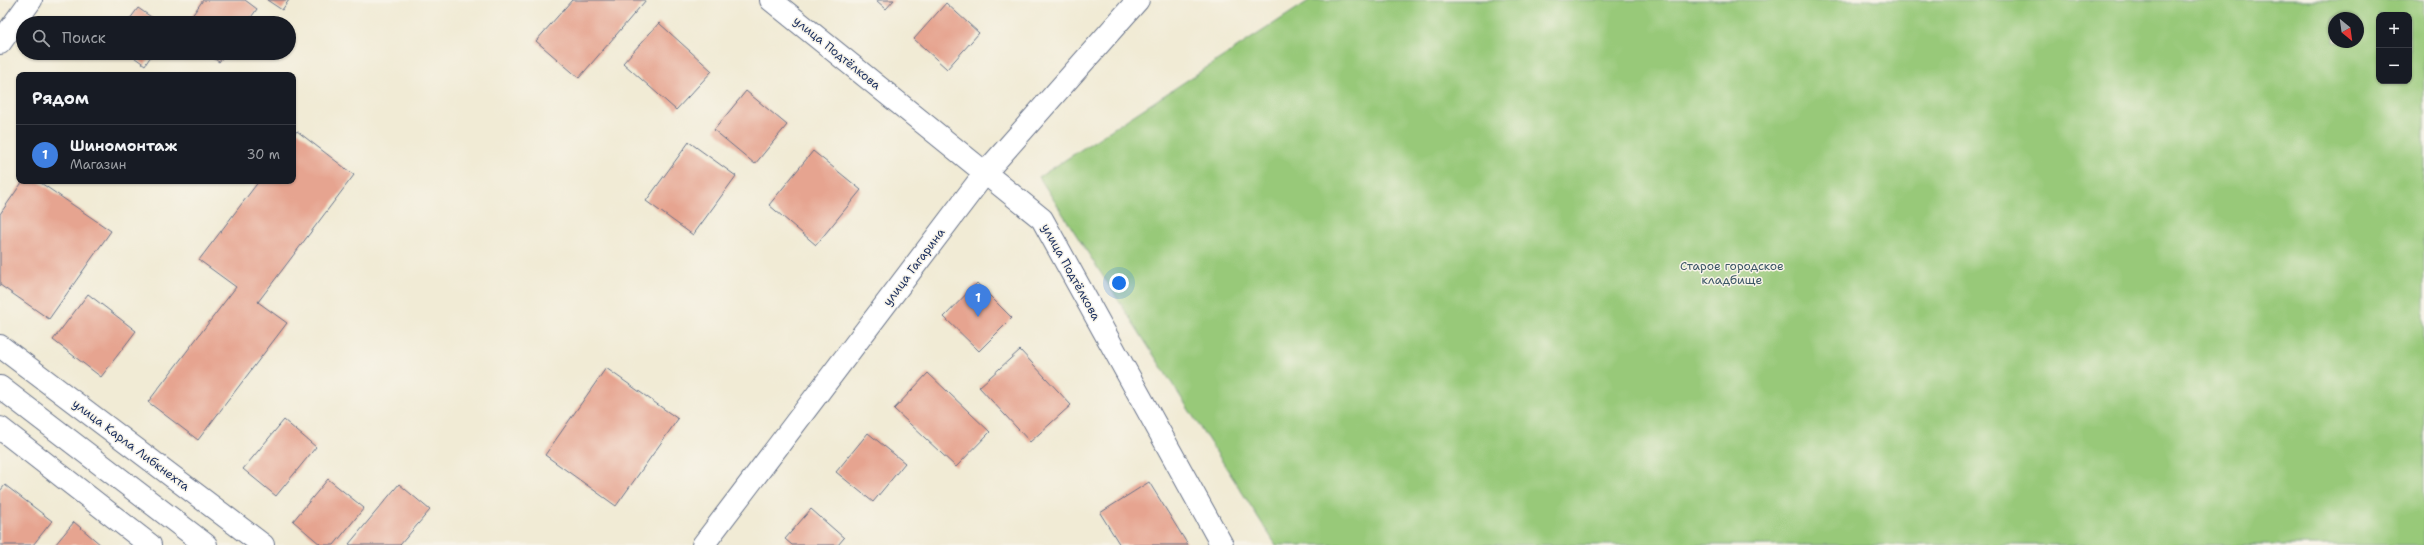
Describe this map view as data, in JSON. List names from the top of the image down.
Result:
{
  "streets": {
    "street": ["улица Подтёлкова", "улица Гагарина", "улица Карла Либкнехта"]
  },
  "crossings": [
    ["улица Подтёлкова", "улица Гагарина"]
  ],
  "parks": ["Старое городское кладбище"],
  "north": "bottom right",
  "page": {
    "map_buttons": ["+", "−"],
    "search": "Поиск",
    "heading": "Рядом",
    "list": [
      {
        "mark": "1",
        "name": "Шиномонтаж",
        "note": "Магазин",
        "value": "30 m"
      }
    ],
    "pins": "1"
  }
}
